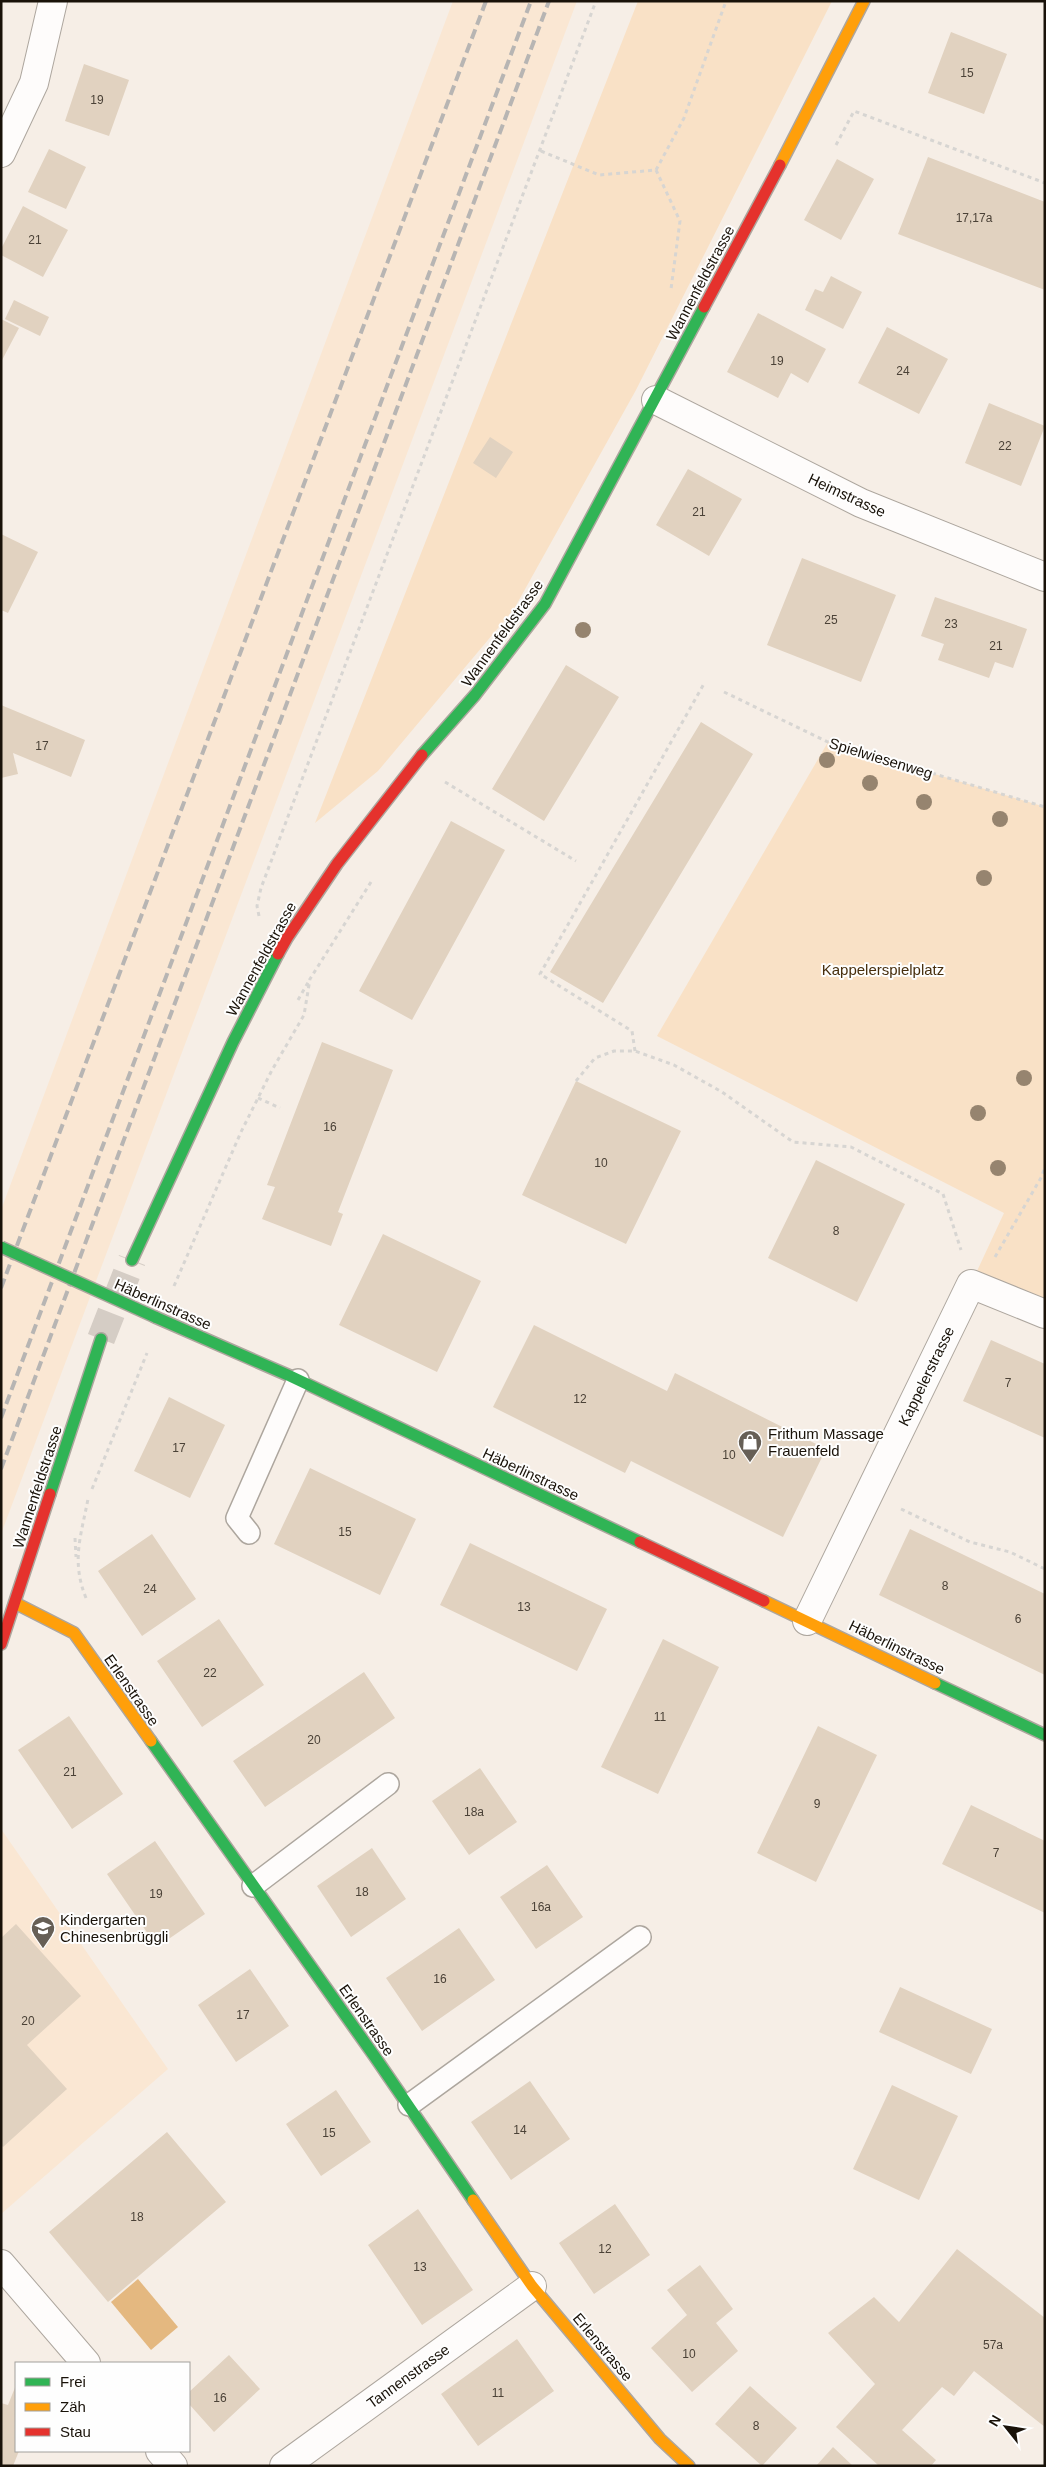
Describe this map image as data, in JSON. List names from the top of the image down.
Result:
{
  "streets": {
    "street": [
      "Wannenfeldstrasse",
      "Heimstrasse",
      "Häberlinstrasse",
      "Kappelerstrasse",
      "Erlenstrasse",
      "Tannenstrasse"
    ],
    "path": ["Spielwiesenweg"]
  },
  "crossings": [
    ["Wannenfeldstrasse", "Heimstrasse"],
    ["Wannenfeldstrasse", "Erlenstrasse"],
    ["Häberlinstrasse", "Kappelerstrasse"],
    ["Erlenstrasse", "Tannenstrasse"]
  ],
  "parks": ["Kappelerspielplatz"],
  "places": {
    "shop": ["Frithum Massage Frauenfeld"],
    "school or university": ["Kindergarten Chinesenbrüggli"]
  },
  "house_numbers": [
    "15",
    "19",
    "17,17a",
    "21",
    "19",
    "24",
    "22",
    "21",
    "25",
    "23",
    "21",
    "17",
    "16",
    "10",
    "8",
    "7",
    "12",
    "17",
    "10",
    "15",
    "8",
    "24",
    "13",
    "6",
    "22",
    "11",
    "20",
    "21",
    "9",
    "18a",
    "7",
    "18",
    "19",
    "16a",
    "16",
    "17",
    "20",
    "14",
    "15",
    "18",
    "12",
    "13",
    "57a",
    "10",
    "11",
    "16",
    "8"
  ],
  "legend": ["Frei", "Zäh", "Stau"],
  "north": "top left"
}
